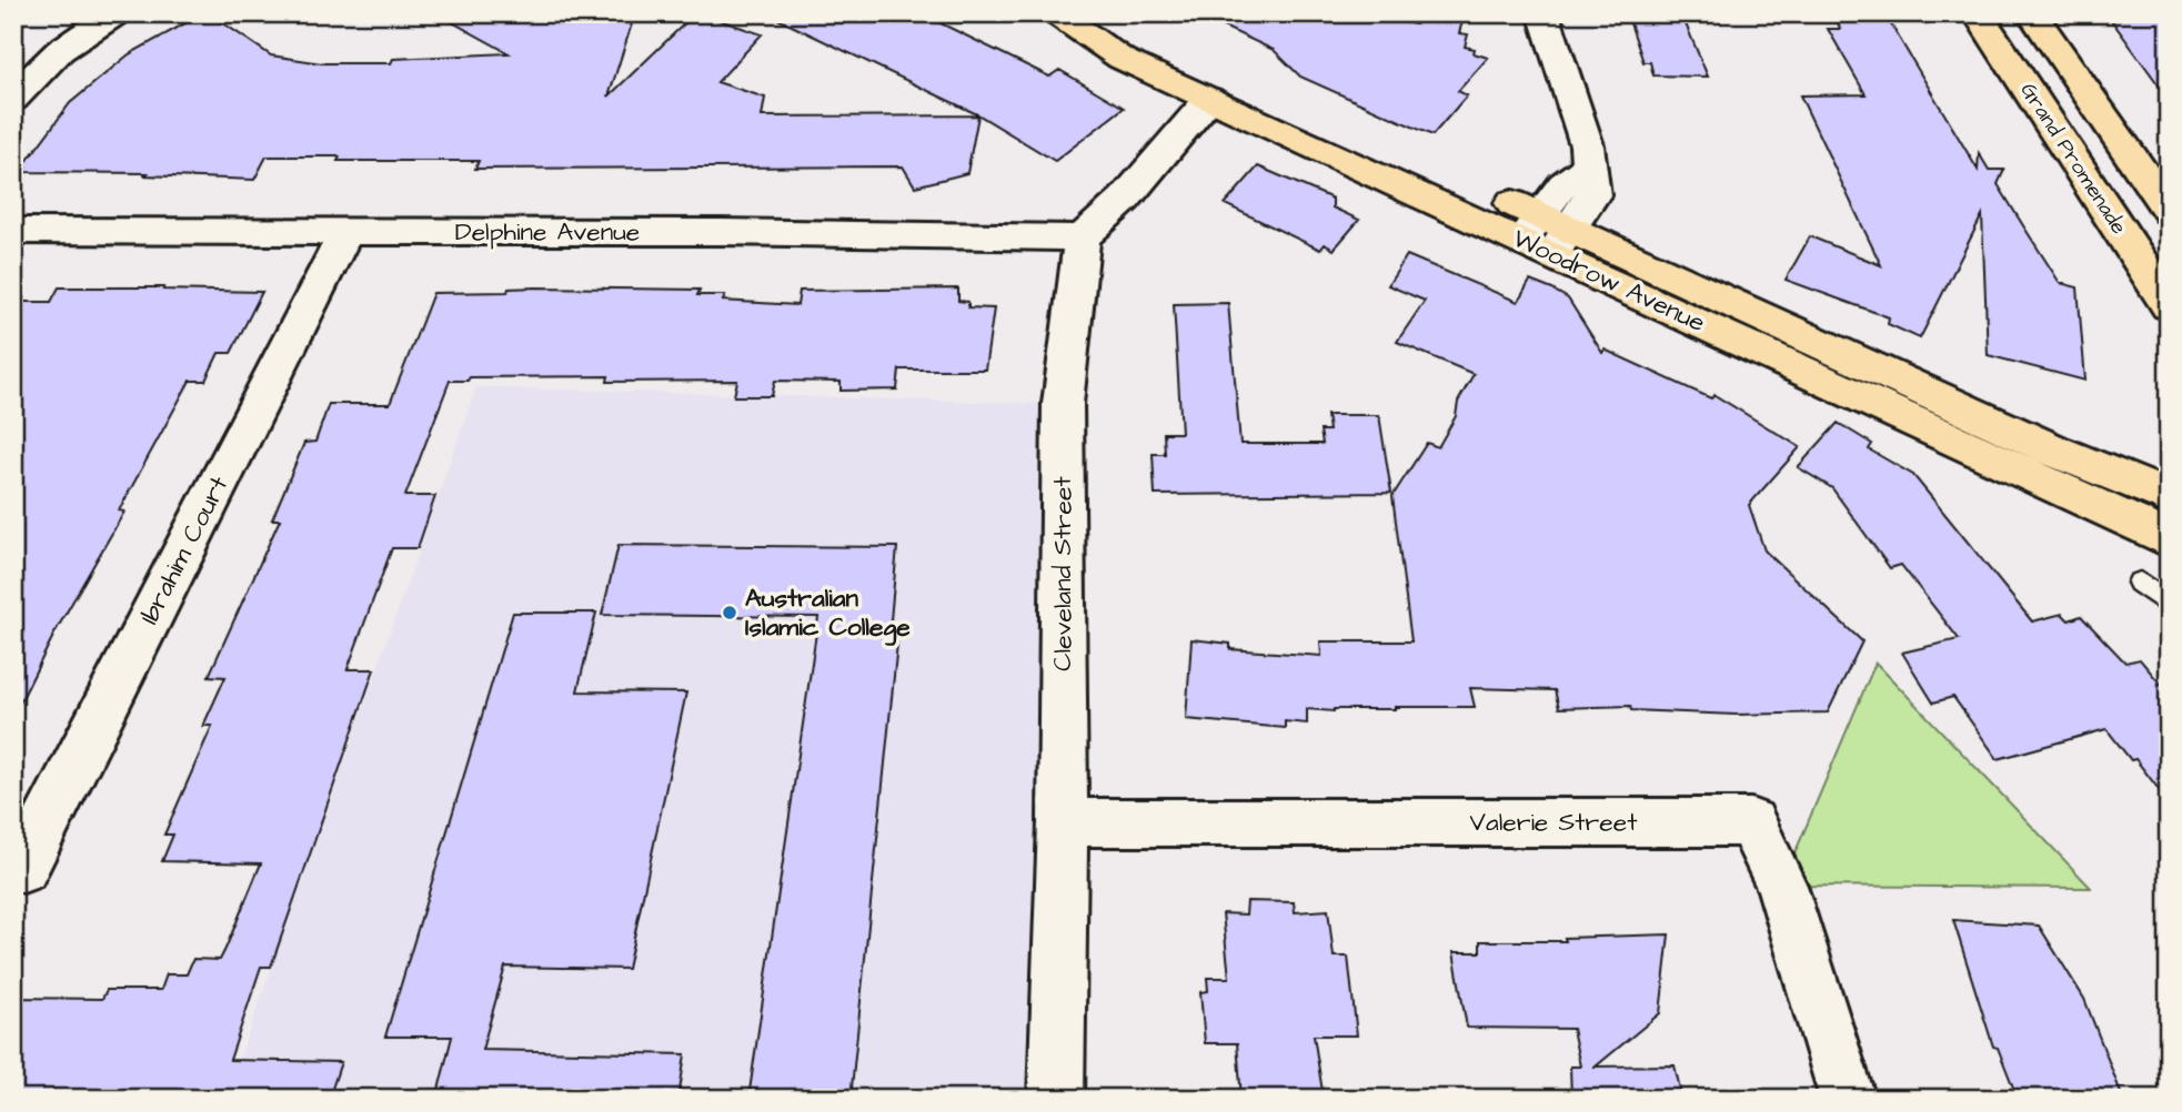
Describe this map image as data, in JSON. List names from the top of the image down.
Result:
{
  "streets": {
    "main road": ["Grand Promenade", "Woodrow Avenue"],
    "street": [
      "Delphine Avenue",
      "Ibrahim Court",
      "Cleveland Street",
      "Valerie Street"
    ]
  },
  "crossings": [
    ["Delphine Avenue", "Ibrahim Court"],
    ["Delphine Avenue", "Cleveland Street"],
    ["Cleveland Street", "Valerie Street"]
  ],
  "places": ["Australian Islamic College"]
}
